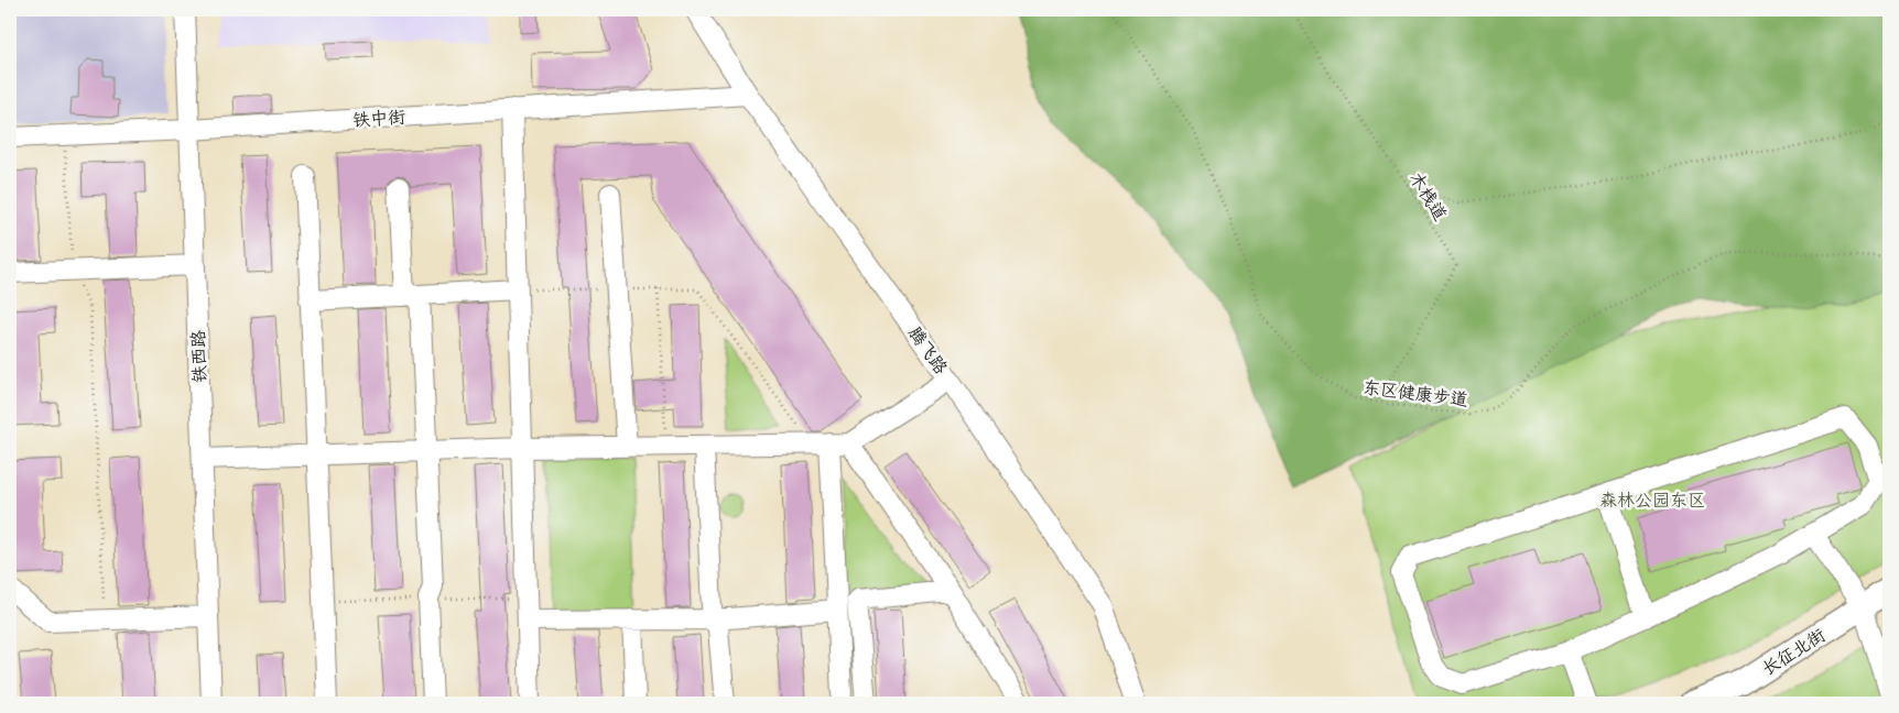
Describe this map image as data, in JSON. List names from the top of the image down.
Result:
{
  "streets": {
    "main road": ["长征北街"],
    "street": ["铁中街", "腾飞路", "铁西路"],
    "path": ["木栈道", "东区健康步道"]
  },
  "crossings": [
    ["铁中街", "腾飞路"],
    ["铁中街", "铁西路"],
    ["木栈道", "东区健康步道"]
  ],
  "parks": ["森林公园东区"]
}
